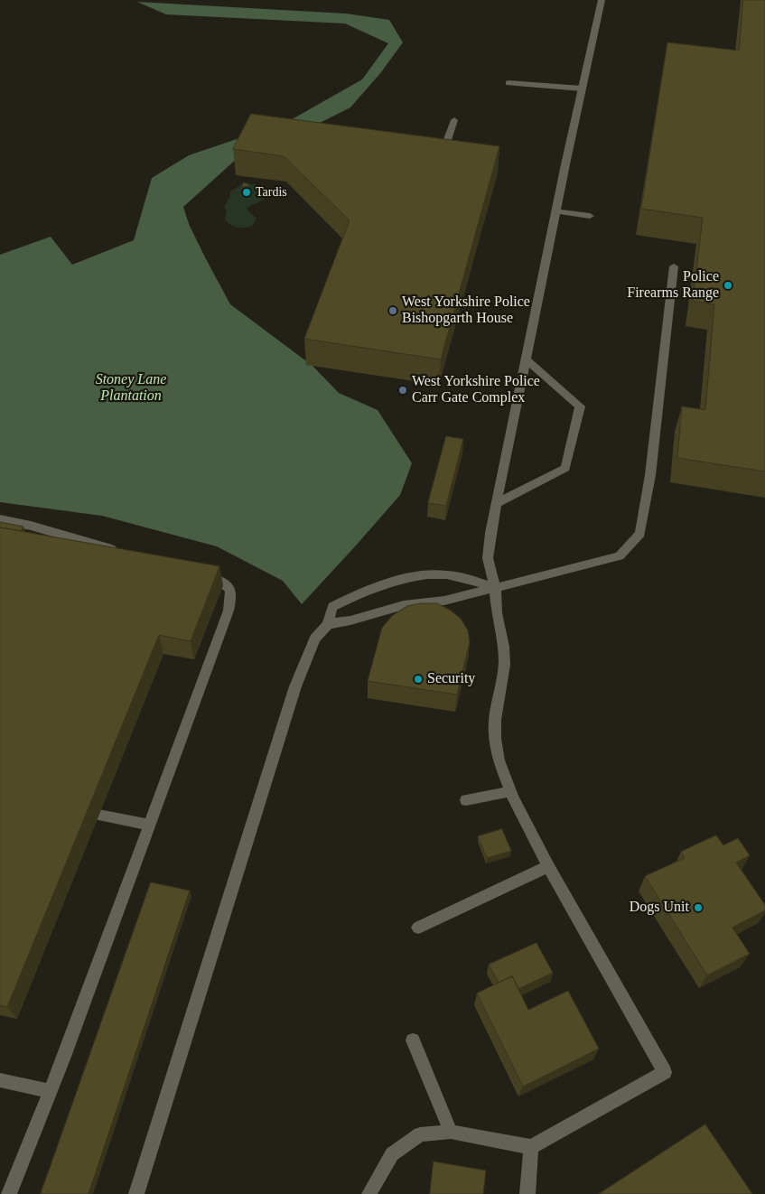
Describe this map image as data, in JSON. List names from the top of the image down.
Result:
{
  "parks": ["Stoney Lane Plantation"],
  "places": [
    "Tardis",
    "Police Firearms Range",
    "West Yorkshire Police Bishopgarth House",
    "West Yorkshire Police Carr Gate Complex",
    "Security",
    "Dogs Unit"
  ]
}
